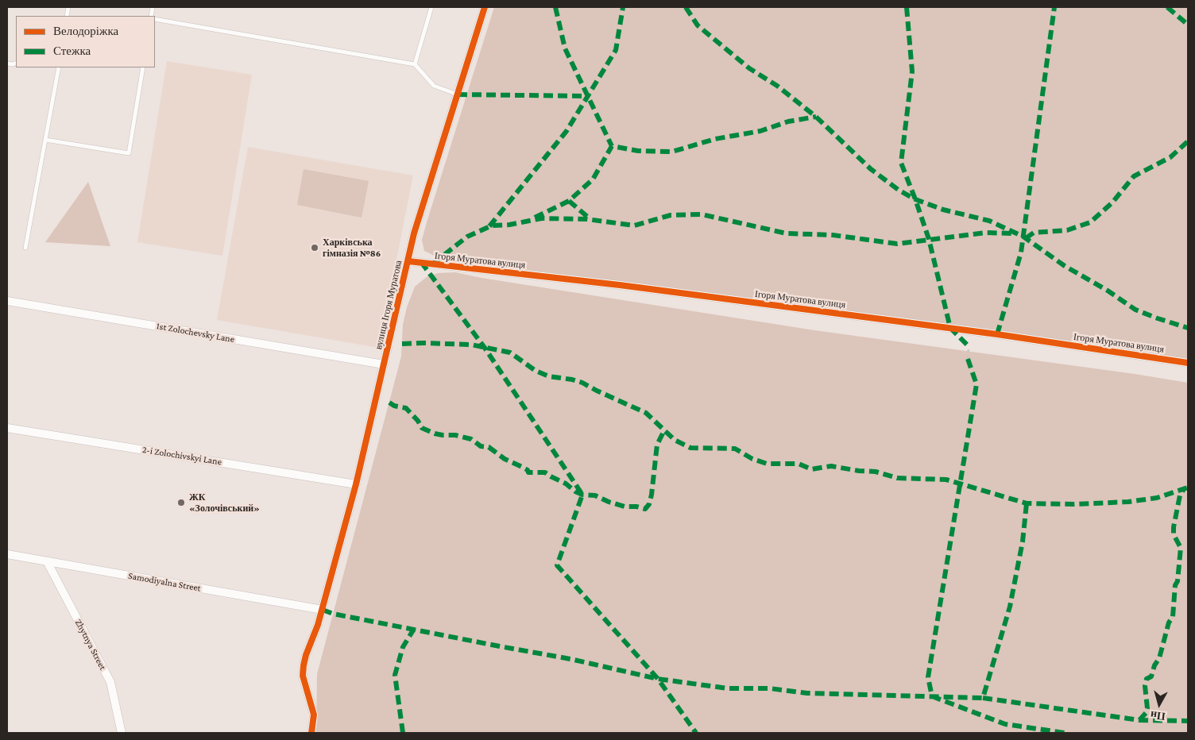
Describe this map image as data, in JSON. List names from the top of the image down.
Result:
{
  "streets": {
    "street": [
      "Ігоря Муратова вулиця",
      "вулиця Ігоря Муратова",
      "1st Zolochevsky Lane",
      "2-i Zolochivskyi Lane",
      "Samodiyalna Street",
      "Zhytnya Street"
    ]
  },
  "crossings": [
    ["Ігоря Муратова вулиця", "вулиця Ігоря Муратова"],
    ["вулиця Ігоря Муратова", "1st Zolochevsky Lane"],
    ["вулиця Ігоря Муратова", "2-i Zolochivskyi Lane"],
    ["вулиця Ігоря Муратова", "Samodiyalna Street"],
    ["Samodiyalna Street", "Zhytnya Street"]
  ],
  "places": ["Харківська гімназія №86", "ЖК «Золочівський»"],
  "legend": ["Велодоріжка", "Стежка"],
  "north": "bottom"
}
